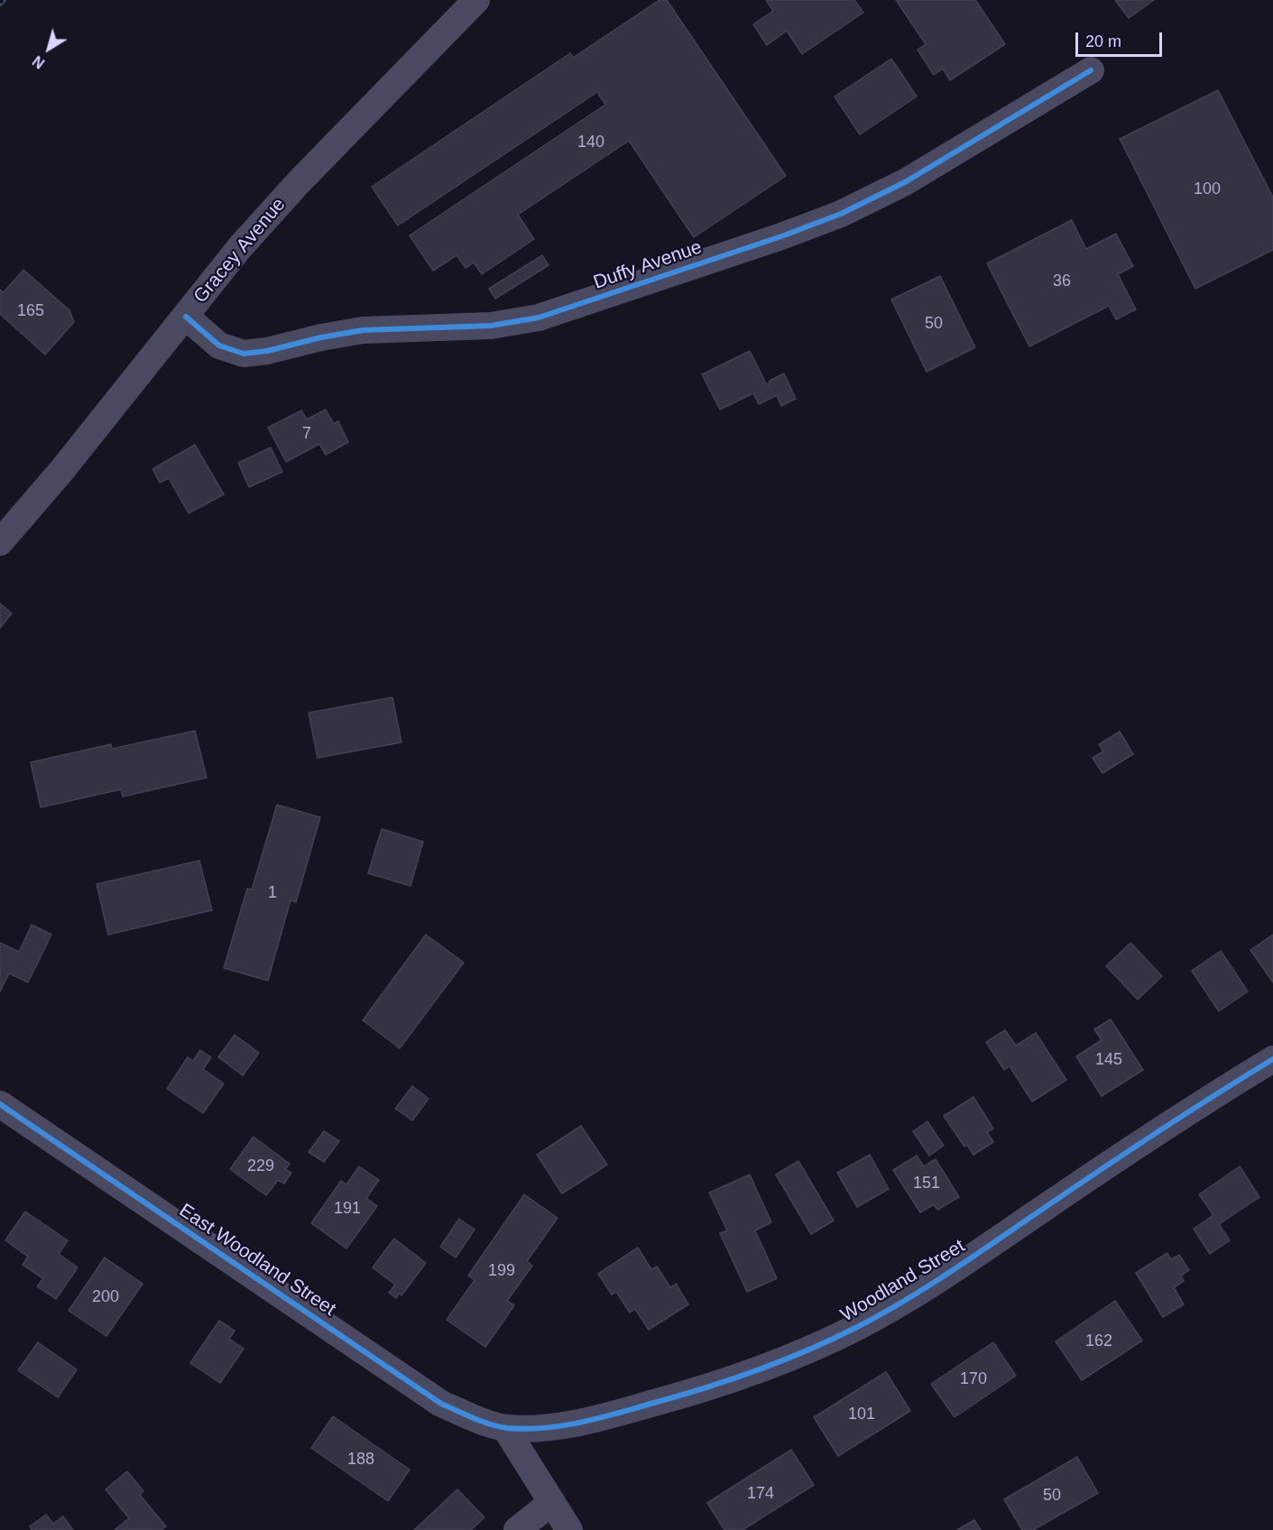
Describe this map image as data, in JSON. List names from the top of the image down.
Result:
{
  "streets": {
    "street": [
      "Gracey Avenue",
      "Duffy Avenue",
      "East Woodland Street",
      "Woodland Street"
    ]
  },
  "crossings": [
    ["Gracey Avenue", "Duffy Avenue"],
    ["East Woodland Street", "Woodland Street"]
  ],
  "house_numbers": [
    "140",
    "100",
    "36",
    "165",
    "50",
    "7",
    "1",
    "145",
    "229",
    "151",
    "191",
    "199",
    "200",
    "162",
    "170",
    "101",
    "188",
    "174",
    "50"
  ],
  "scale_bar": "20 m",
  "north": "bottom left"
}
